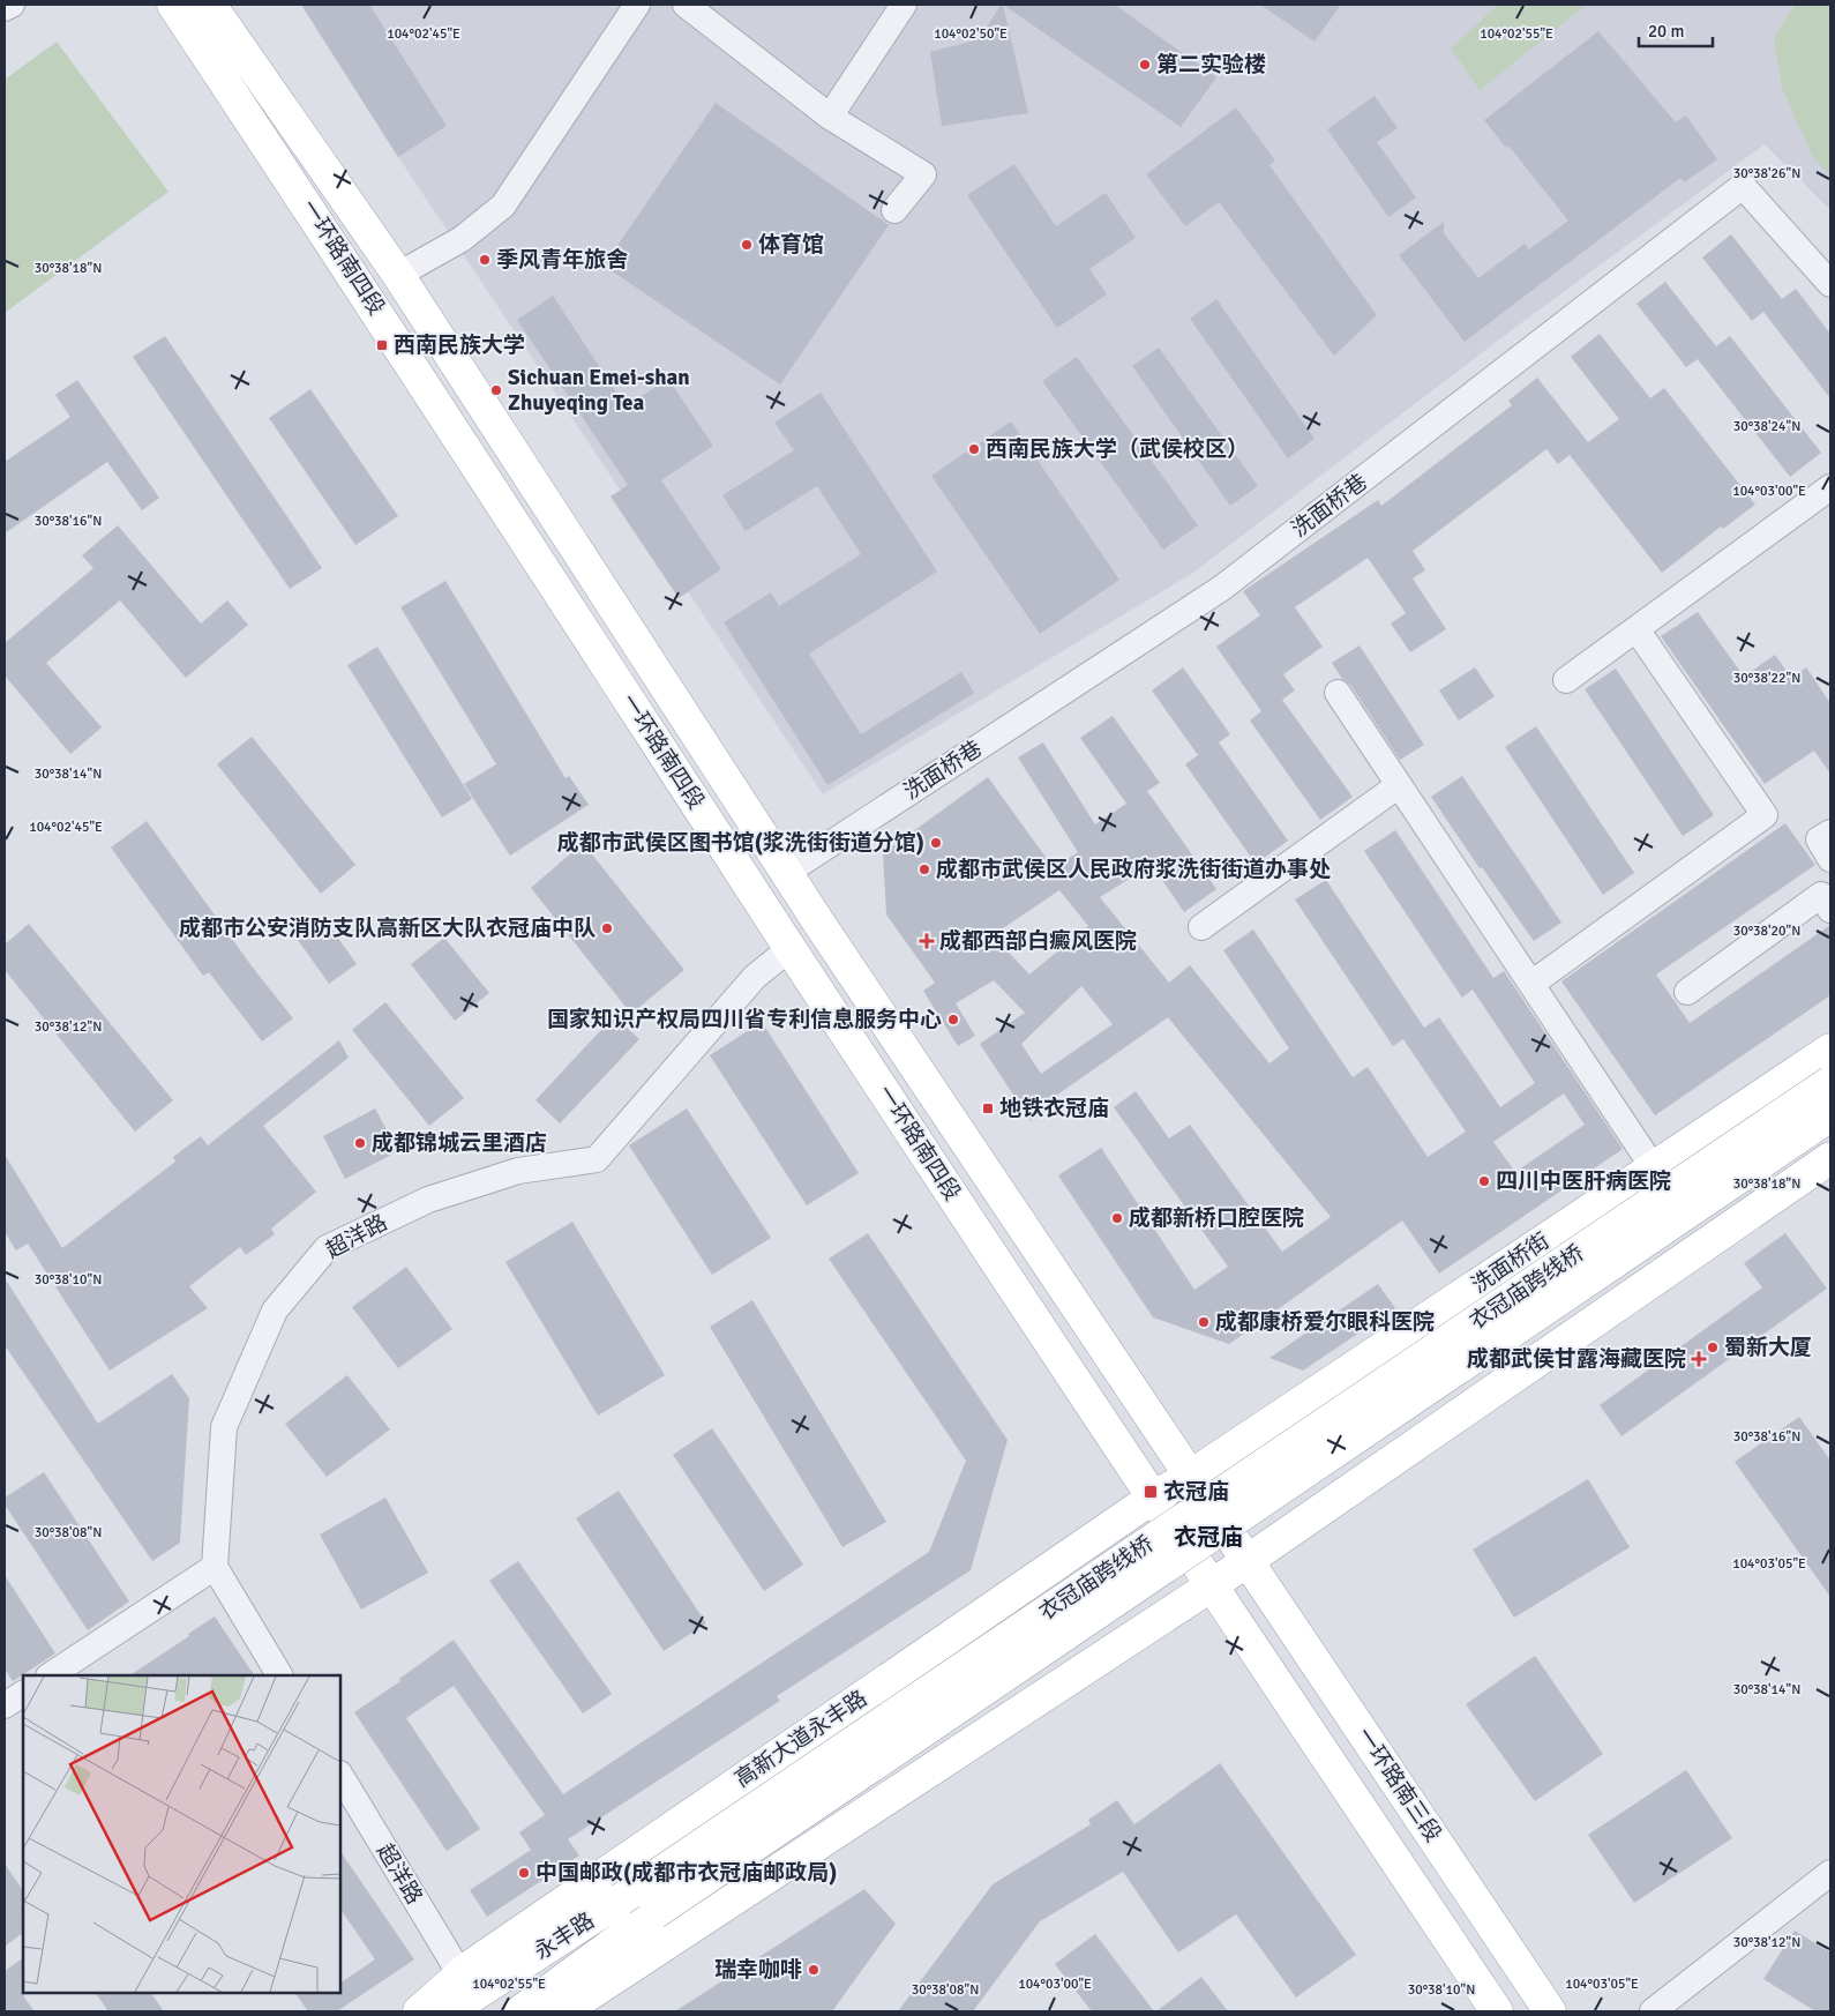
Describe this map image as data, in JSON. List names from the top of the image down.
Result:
{
  "streets": {
    "main road": [
      "一环路南四段",
      "洗面桥街",
      "衣冠庙跨线桥",
      "高新大道永丰路",
      "一环路南三段",
      "永丰路"
    ],
    "street": ["洗面桥巷", "超洋路"]
  },
  "crossings": [
    ["一环路南四段", "洗面桥巷"],
    ["一环路南四段", "超洋路"],
    ["一环路南四段", "洗面桥街"],
    ["一环路南四段", "高新大道永丰路"],
    ["一环路南四段", "一环路南三段"],
    ["超洋路", "高新大道永丰路"],
    ["洗面桥街", "高新大道永丰路"],
    ["衣冠庙跨线桥", "永丰路"]
  ],
  "districts": ["衣冠庙"],
  "places": {
    "other": [
      "第二实验楼",
      "体育馆",
      "季风青年旅舍",
      "Sichuan Emei-shan Zhuyeqing Tea",
      "西南民族大学（武侯校区）",
      "成都市武侯区图书馆(浆洗街街道分馆)",
      "成都市武侯区人民政府浆洗街街道办事处",
      "成都市公安消防支队高新区大队衣冠庙中队",
      "国家知识产权局四川省专利信息服务中心",
      "成都锦城云里酒店",
      "四川中医肝病医院",
      "成都新桥口腔医院",
      "成都康桥爱尔眼科医院",
      "蜀新大厦",
      "中国邮政(成都市衣冠庙邮政局)",
      "瑞幸咖啡"
    ],
    "transit": ["西南民族大学", "地铁衣冠庙", "衣冠庙"],
    "health": ["成都西部白癜风医院", "成都武侯甘露海藏医院"]
  },
  "scale_bar": "20 m",
  "coordinates": [
    "104°02'45\"E",
    "104°02'50\"E",
    "104°02'55\"E",
    "30°38'26\"N",
    "30°38'18\"N",
    "30°38'24\"N",
    "104°03'00\"E",
    "30°38'16\"N",
    "30°38'22\"N",
    "30°38'14\"N",
    "30°38'20\"N",
    "30°38'12\"N",
    "30°38'10\"N",
    "30°38'08\"N",
    "104°03'05\"E"
  ]
}
